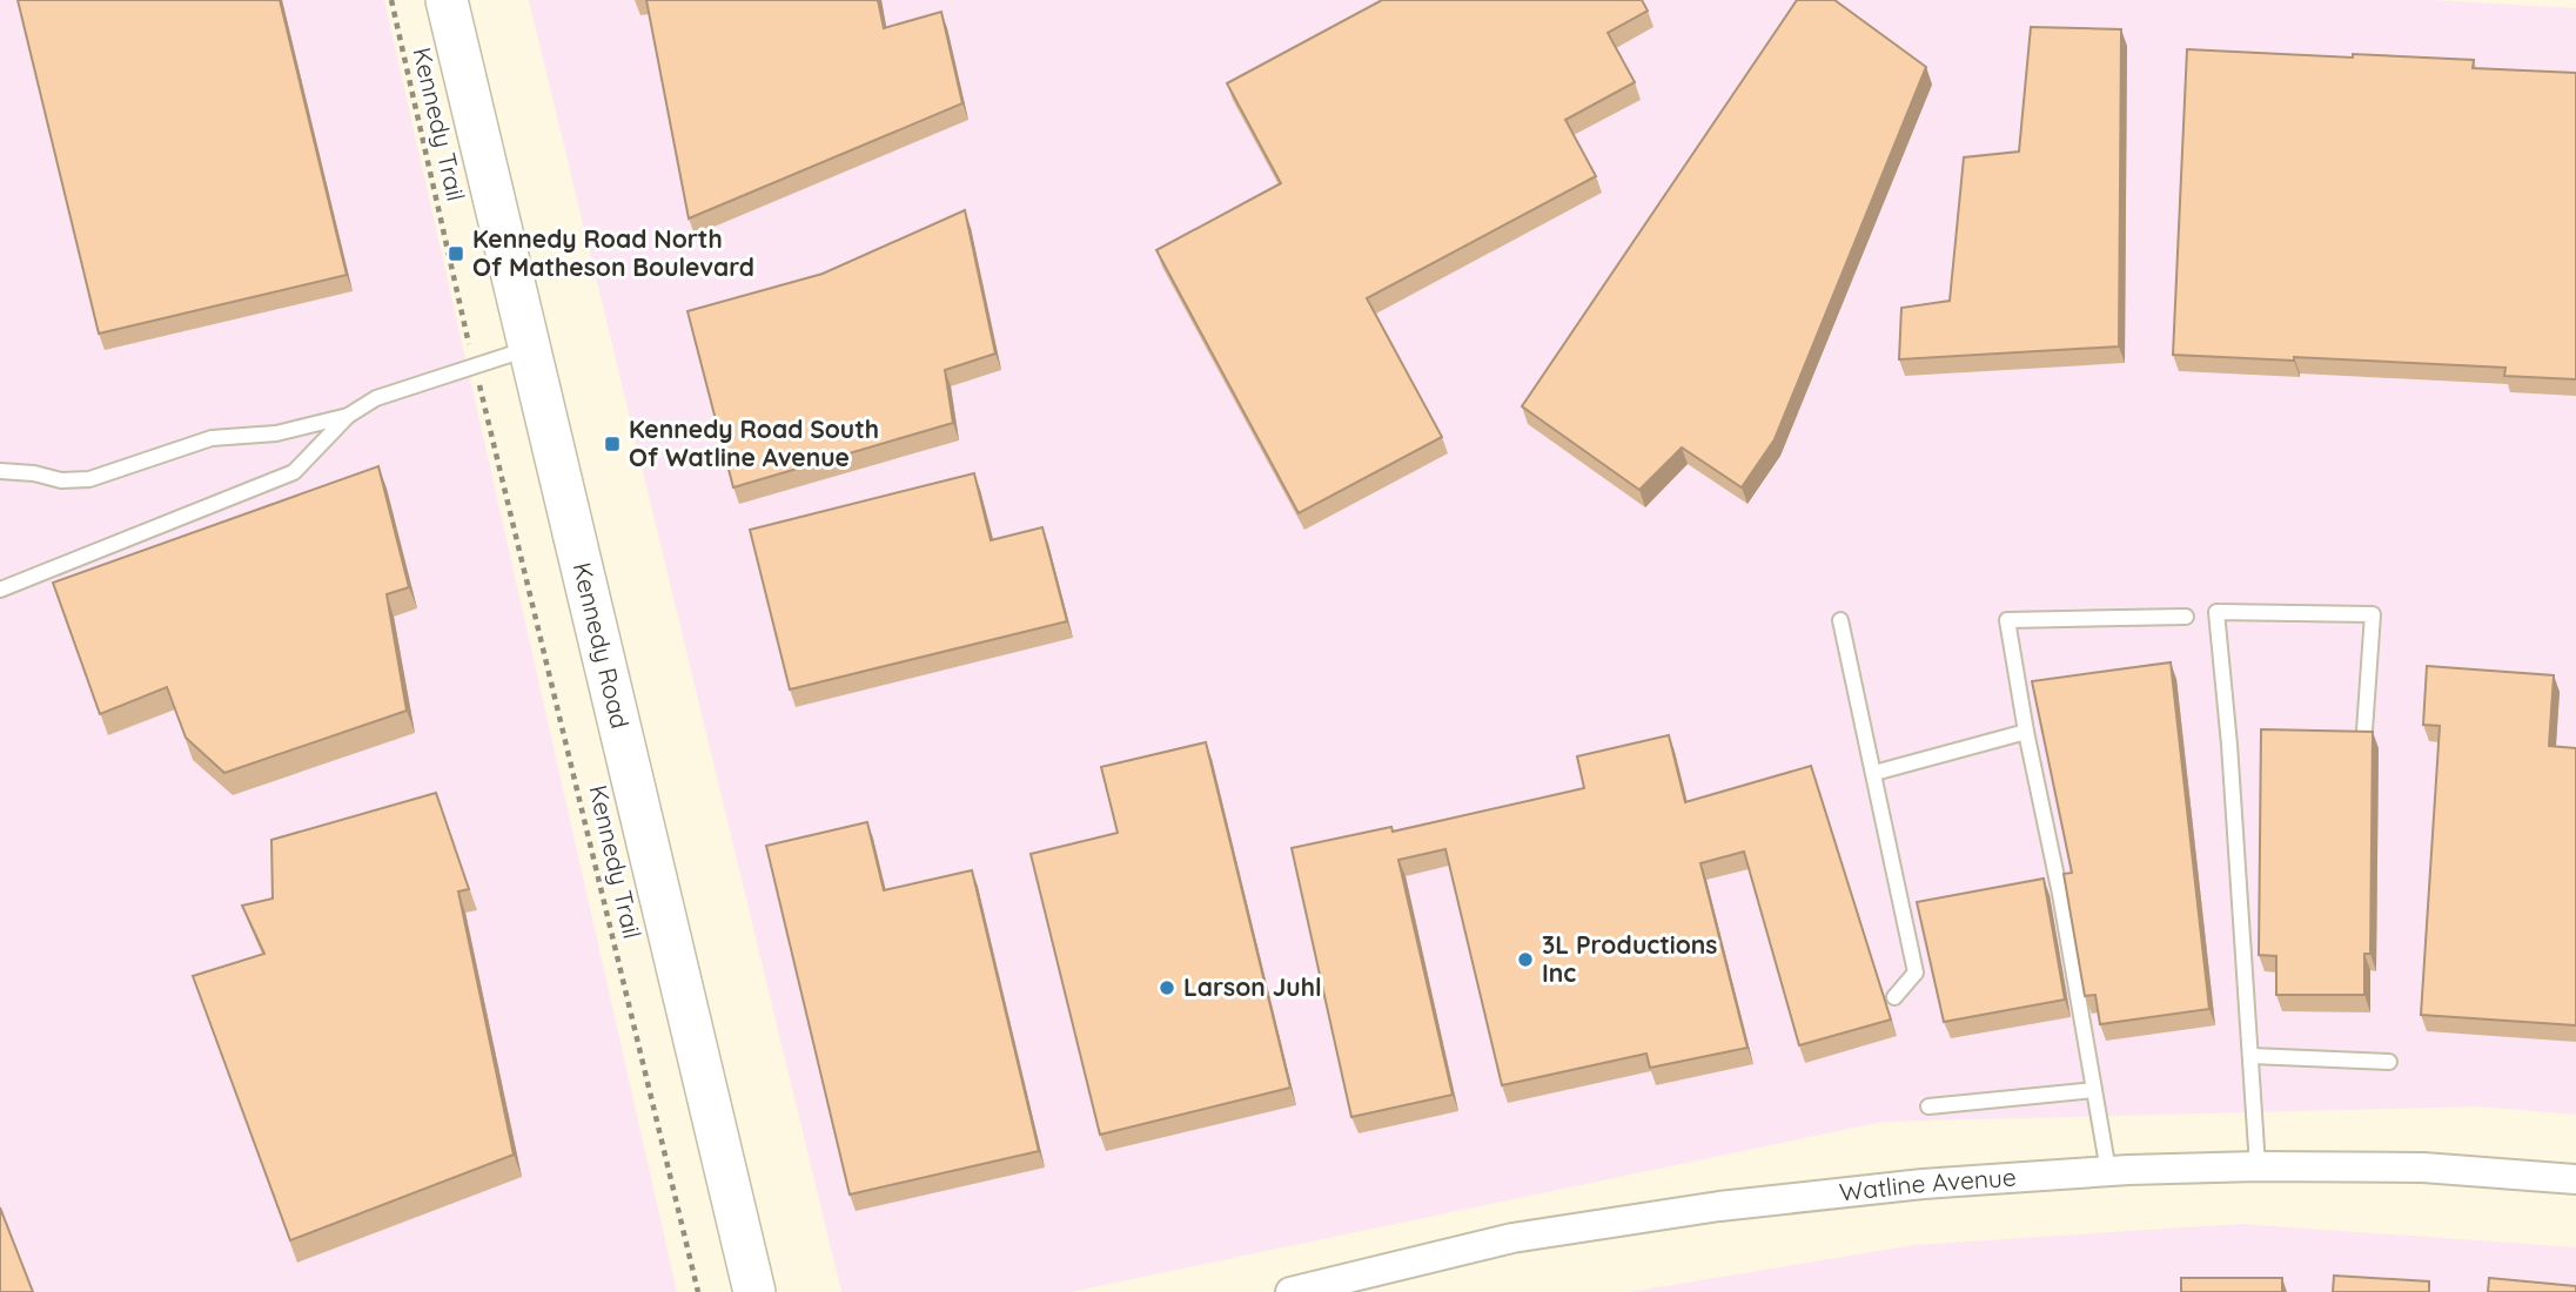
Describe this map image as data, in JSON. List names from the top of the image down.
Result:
{
  "streets": {
    "main road": ["Kennedy Road"],
    "street": ["Watline Avenue"],
    "path": ["Kennedy Trail"]
  },
  "places": {
    "transit": ["Kennedy Road North Of Matheson Boulevard", "Kennedy Road South Of Watline Avenue"],
    "other": ["3L Productions Inc", "Larson Juhl"]
  }
}
